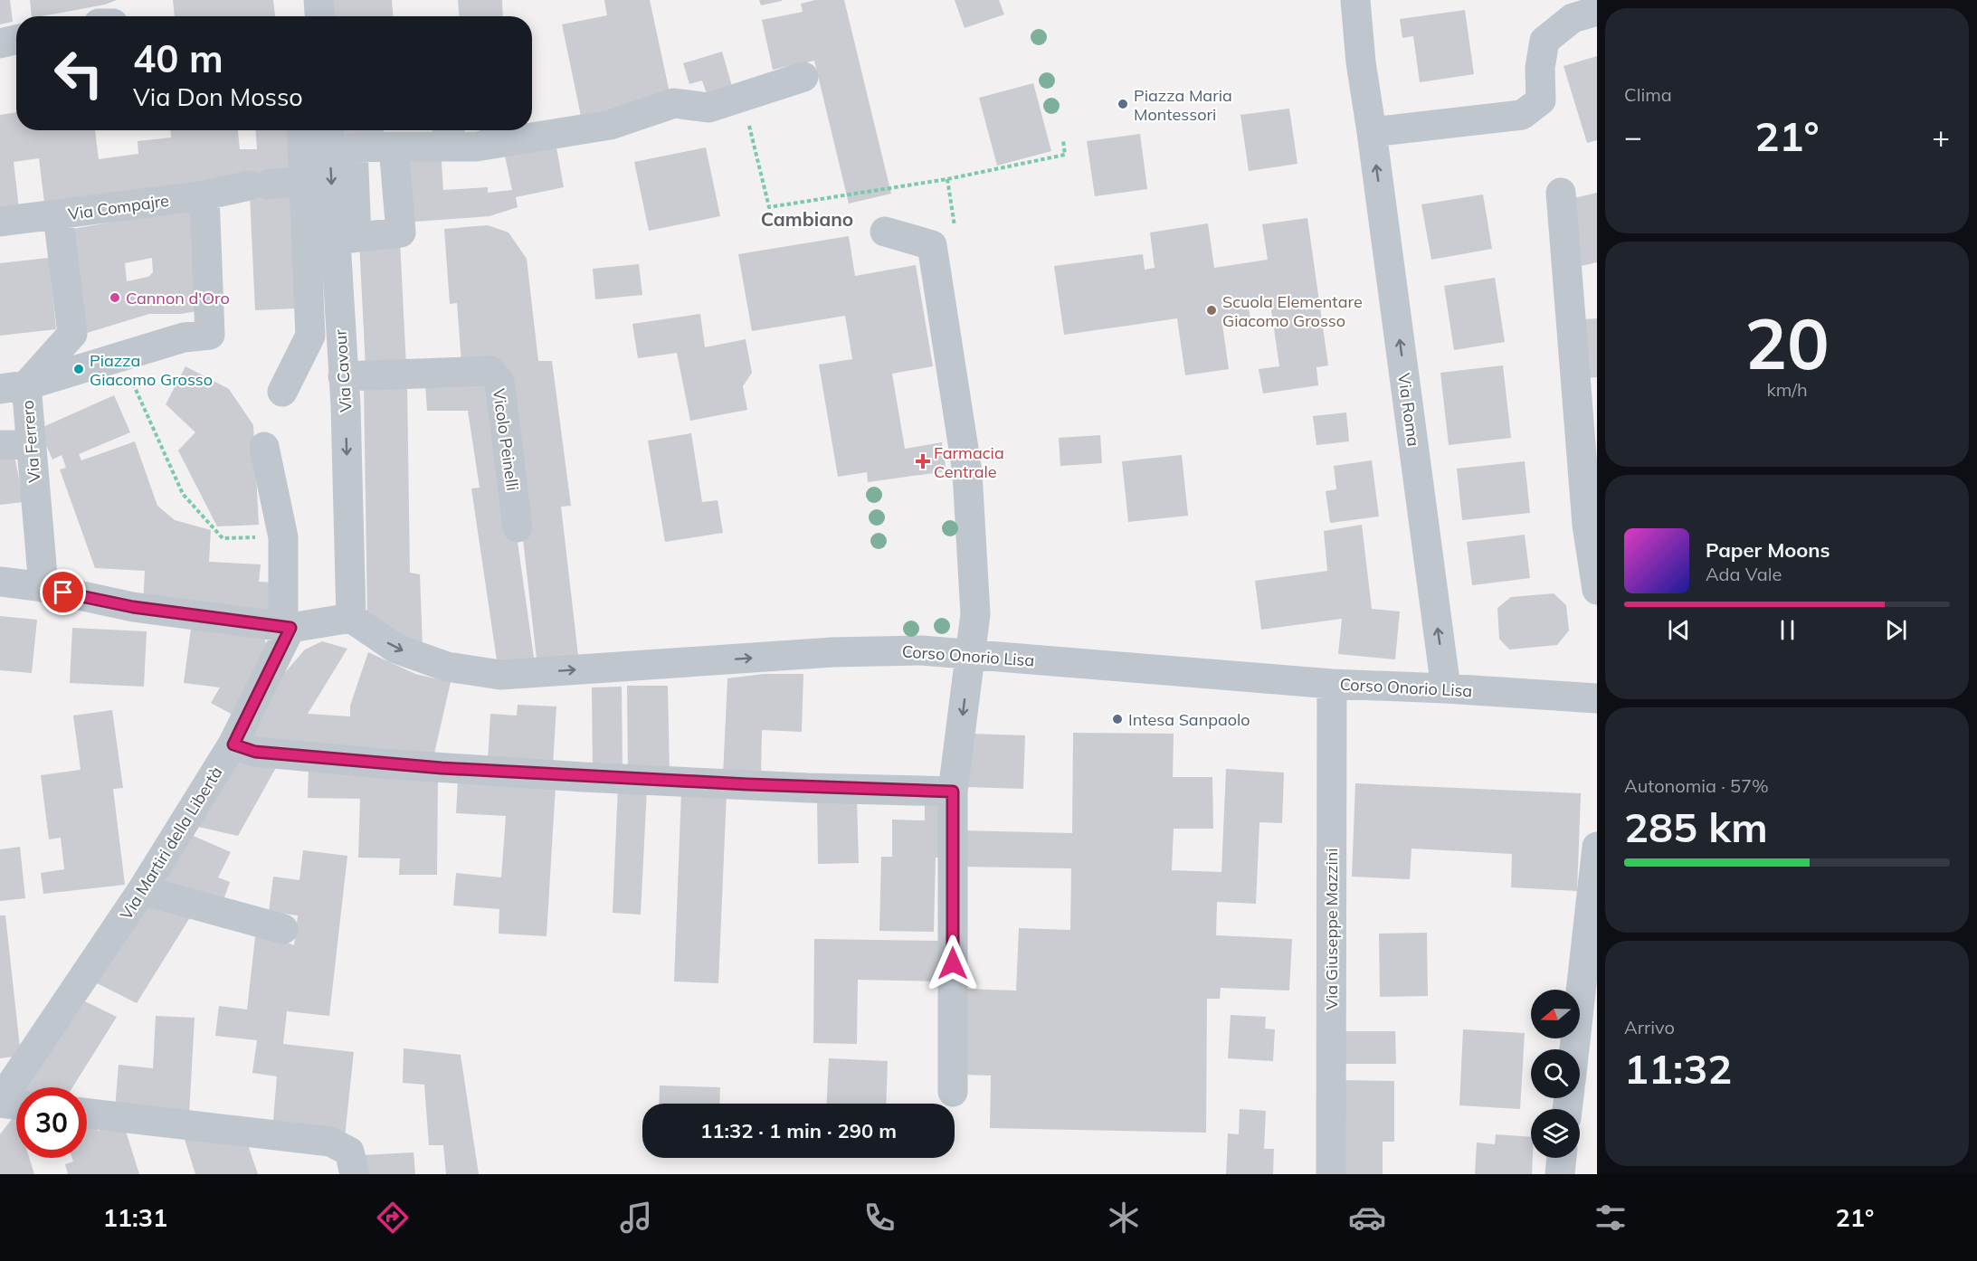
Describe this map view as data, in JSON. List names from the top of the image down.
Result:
{
  "streets": {
    "street": [
      "Via Compajre",
      "Via Cavour",
      "Via Roma",
      "Vicolo Peinelli",
      "Via Ferrero",
      "Corso Onorio Lisa",
      "Via Martiri della Libertà",
      "Via Giuseppe Mazzini"
    ]
  },
  "crossings": [
    ["Via Compajre", "Via Ferrero"],
    ["Via Cavour", "Vicolo Peinelli"],
    ["Via Cavour", "Corso Onorio Lisa"],
    ["Via Roma", "Corso Onorio Lisa"],
    ["Corso Onorio Lisa", "Via Giuseppe Mazzini"]
  ],
  "districts": ["Cambiano"],
  "places": {
    "other": [
      "Piazza Maria Montessori",
      "Cannon d'Oro",
      "Scuola Elementare Giacomo Grosso",
      "Piazza Giacomo Grosso",
      "Intesa Sanpaolo"
    ],
    "health": ["Farmacia Centrale"]
  },
  "north": "left",
  "page": {
    "tile": [
      "Clima",
      ["20", "km/h"],
      ["Autonomia · 57%", "285 km"],
      ["Arrivo", "11:32"]
    ],
    "turn": ["40 m", "Via Don Mosso"],
    "heat": ["−", "21°", "+"],
    "song": ["Paper Moons", "Ada Vale"],
    "limit": "30",
    "trip": "11:32 · 1 min · 290 m",
    "tabs": ["11:31", "21°"]
  }
}
